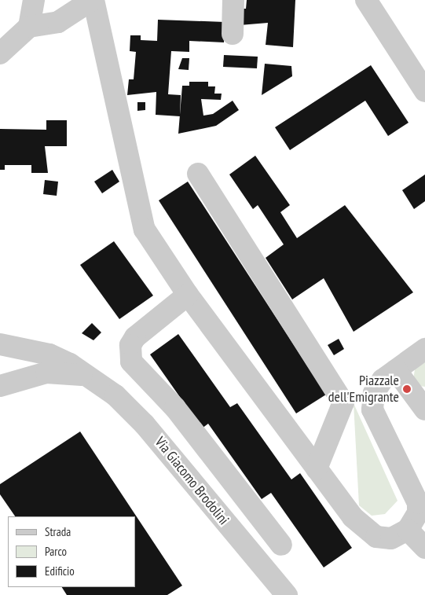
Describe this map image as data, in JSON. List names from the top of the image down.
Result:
{
  "streets": {
    "street": ["Via Giacomo Brodolini"]
  },
  "places": ["Piazzale dell'Emigrante"],
  "legend": ["Strada", "Parco", "Edificio"]
}
